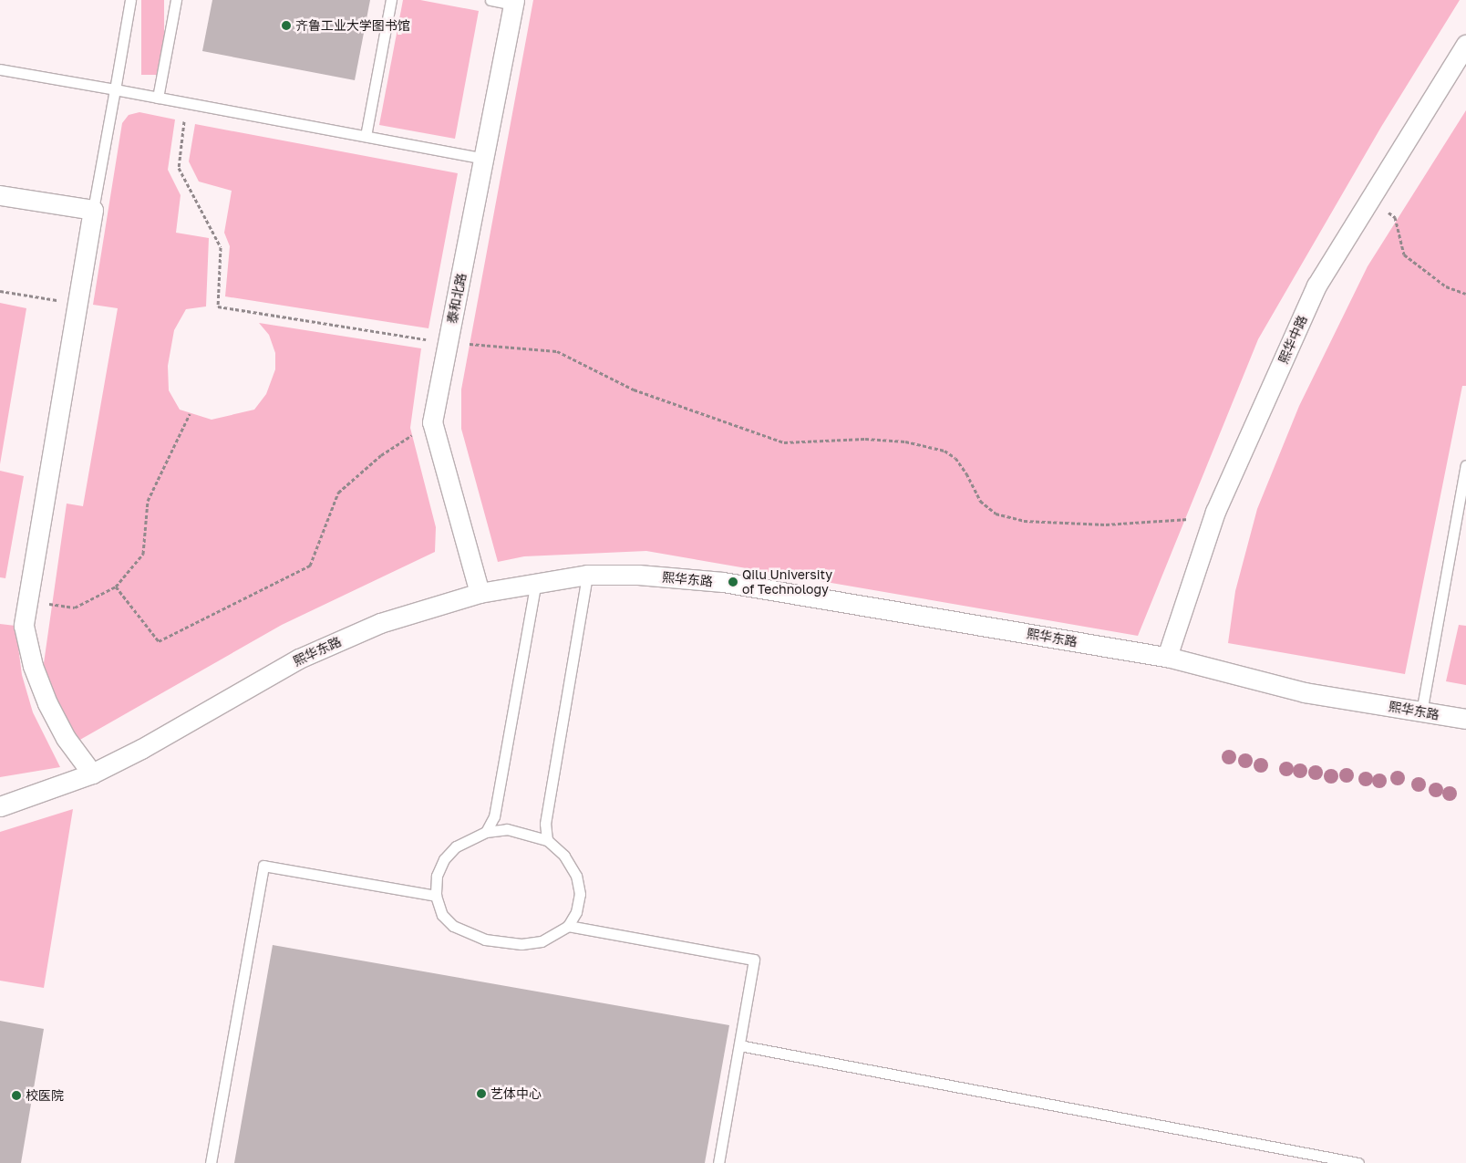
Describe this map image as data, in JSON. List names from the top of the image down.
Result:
{
  "streets": {
    "street": ["泰和北路", "熙华中路", "熙华东路"]
  },
  "crossings": [
    ["泰和北路", "熙华东路"],
    ["熙华中路", "熙华东路"]
  ],
  "places": [
    "齐鲁工业大学图书馆",
    "Qilu University of Technology",
    "艺体中心",
    "校医院"
  ]
}
